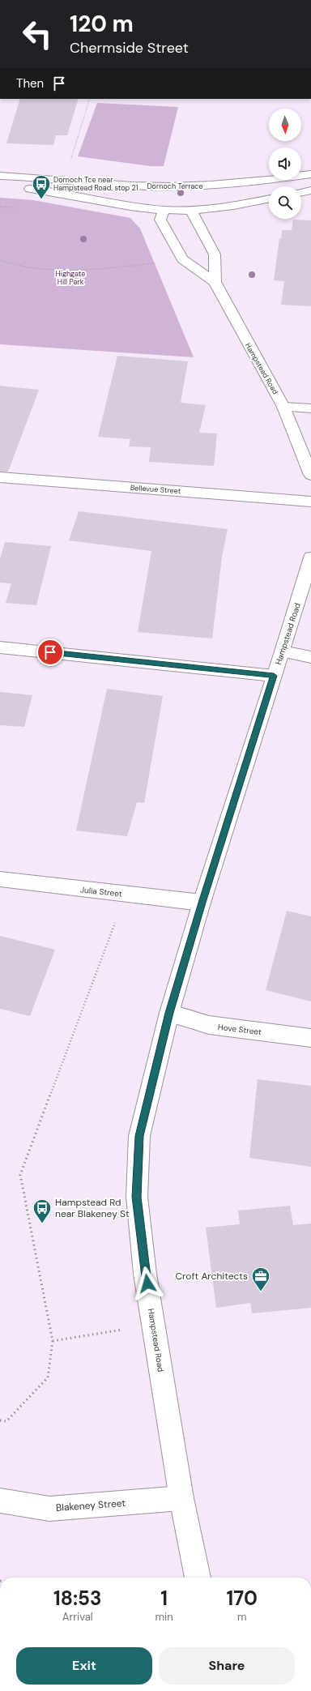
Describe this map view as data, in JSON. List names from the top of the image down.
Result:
{
  "streets": {
    "street": [
      "Dornoch Terrace",
      "Hampstead Road",
      "Bellevue Street",
      "Julia Street",
      "Hove Street",
      "Blakeney Street"
    ]
  },
  "crossings": [
    ["Hampstead Road", "Julia Street"],
    ["Hampstead Road", "Hove Street"],
    ["Hampstead Road", "Blakeney Street"]
  ],
  "parks": ["Highgate Hill Park"],
  "places": {
    "bus stop": ["Dornoch Tce near Hampstead Road, stop 21", "Hampstead Rd near Blakeney St"],
    "office": ["Croft Architects"]
  },
  "north": "bottom",
  "page": {
    "turn": ["120 m", "Chermside Street"],
    "then": "Then",
    "eta": [
      "18:53",
      "Arrival",
      "1",
      "min",
      "170",
      "m"
    ],
    "buttons": ["Exit", "Share"]
  }
}
